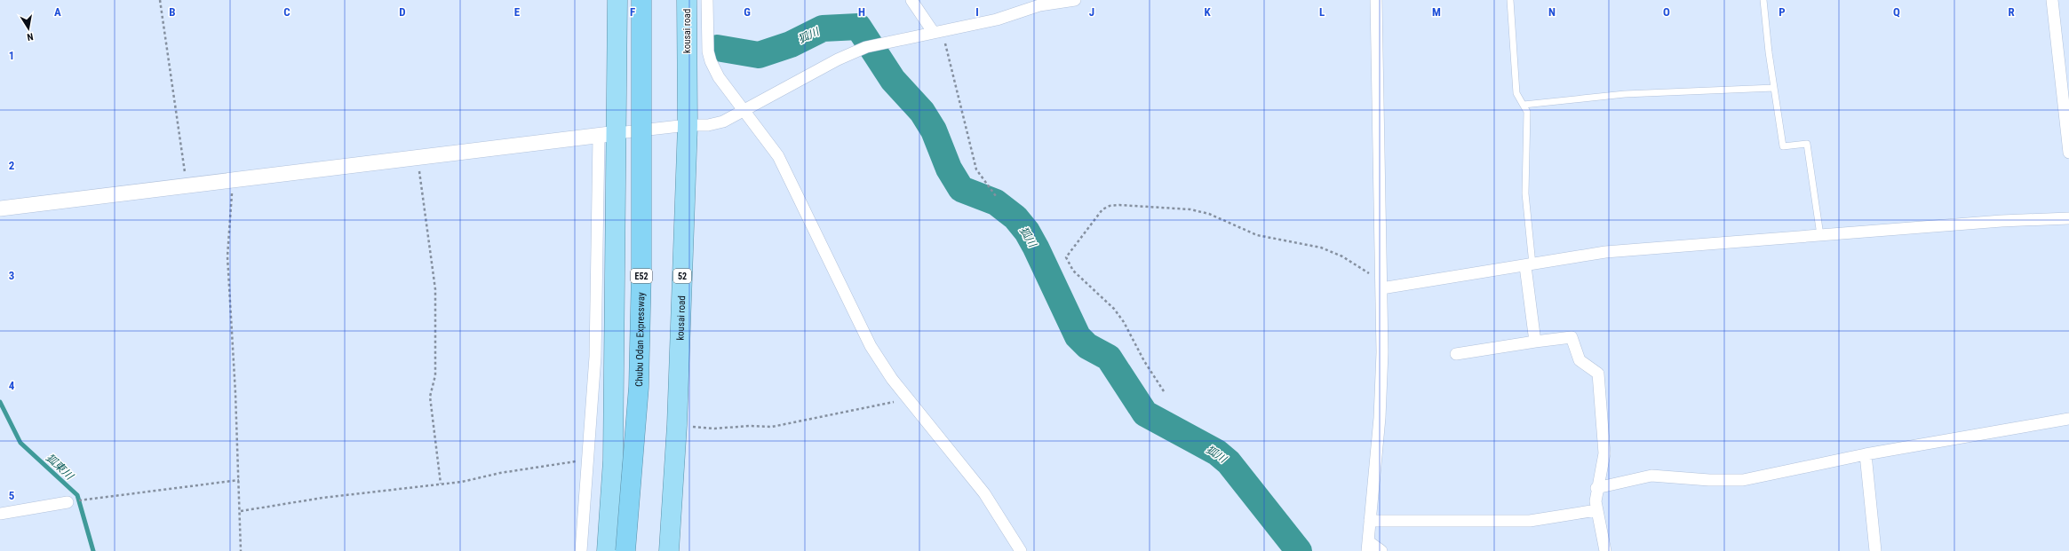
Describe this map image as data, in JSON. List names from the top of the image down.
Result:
{
  "streets": {
    "highway": [
      "kousai road",
      "E52",
      "52",
      "Chubu Odan Expressway"
    ]
  },
  "water": ["狐川", "狐東川"],
  "north": "bottom",
  "grid": {
    "columns": [
      "A",
      "B",
      "C",
      "D",
      "E",
      "F",
      "G",
      "H",
      "I",
      "J",
      "K",
      "L",
      "M",
      "N",
      "O",
      "P",
      "Q",
      "R"
    ],
    "rows": [
      "1",
      "2",
      "3",
      "4",
      "5"
    ]
  }
}
